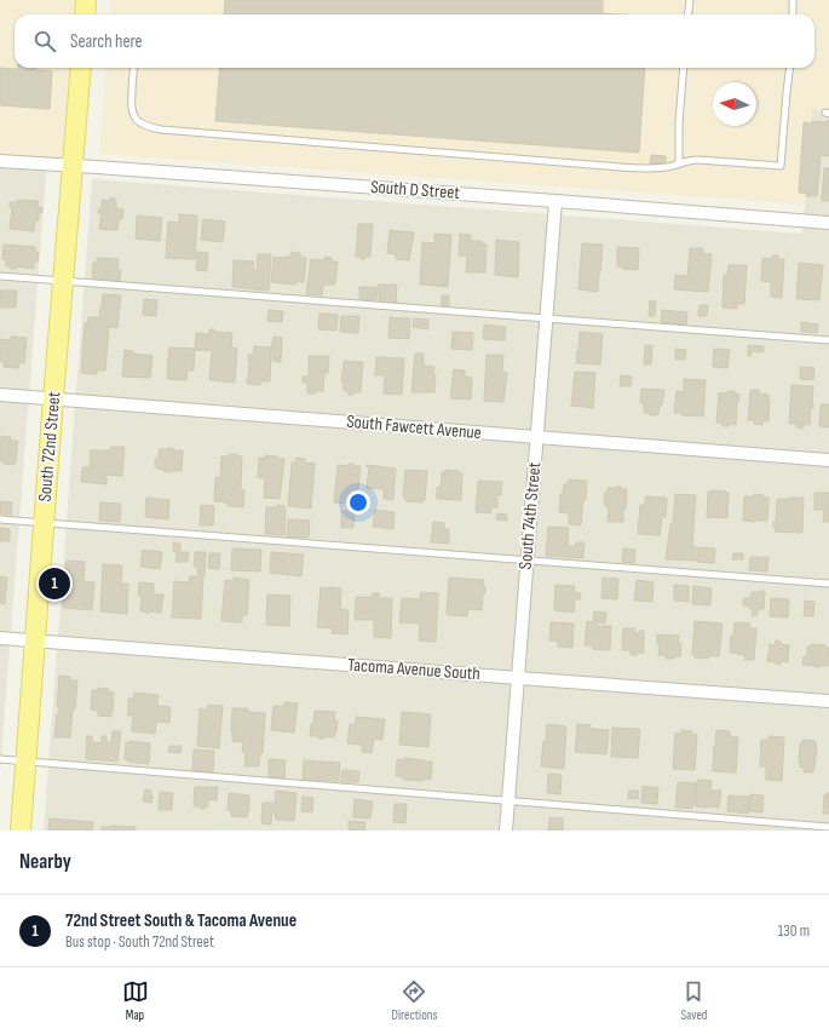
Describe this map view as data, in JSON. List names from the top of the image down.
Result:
{
  "streets": {
    "main road": ["South 72nd Street"],
    "street": [
      "South D Street",
      "South Fawcett Avenue",
      "South 74th Street",
      "Tacoma Avenue South"
    ]
  },
  "crossings": [
    ["South D Street", "South 72nd Street"],
    ["South D Street", "South 74th Street"],
    ["South Fawcett Avenue", "South 72nd Street"],
    ["South Fawcett Avenue", "South 74th Street"],
    ["South 72nd Street", "Tacoma Avenue South"],
    ["South 74th Street", "Tacoma Avenue South"]
  ],
  "north": "left",
  "page": {
    "search": "Search here",
    "pins": "1",
    "heading": "Nearby",
    "list": [
      {
        "mark": "1",
        "name": "72nd Street South & Tacoma Avenue",
        "note": "Bus stop · South 72nd Street",
        "value": "130 m"
      }
    ],
    "nav": ["Map", "Directions", "Saved"]
  }
}
